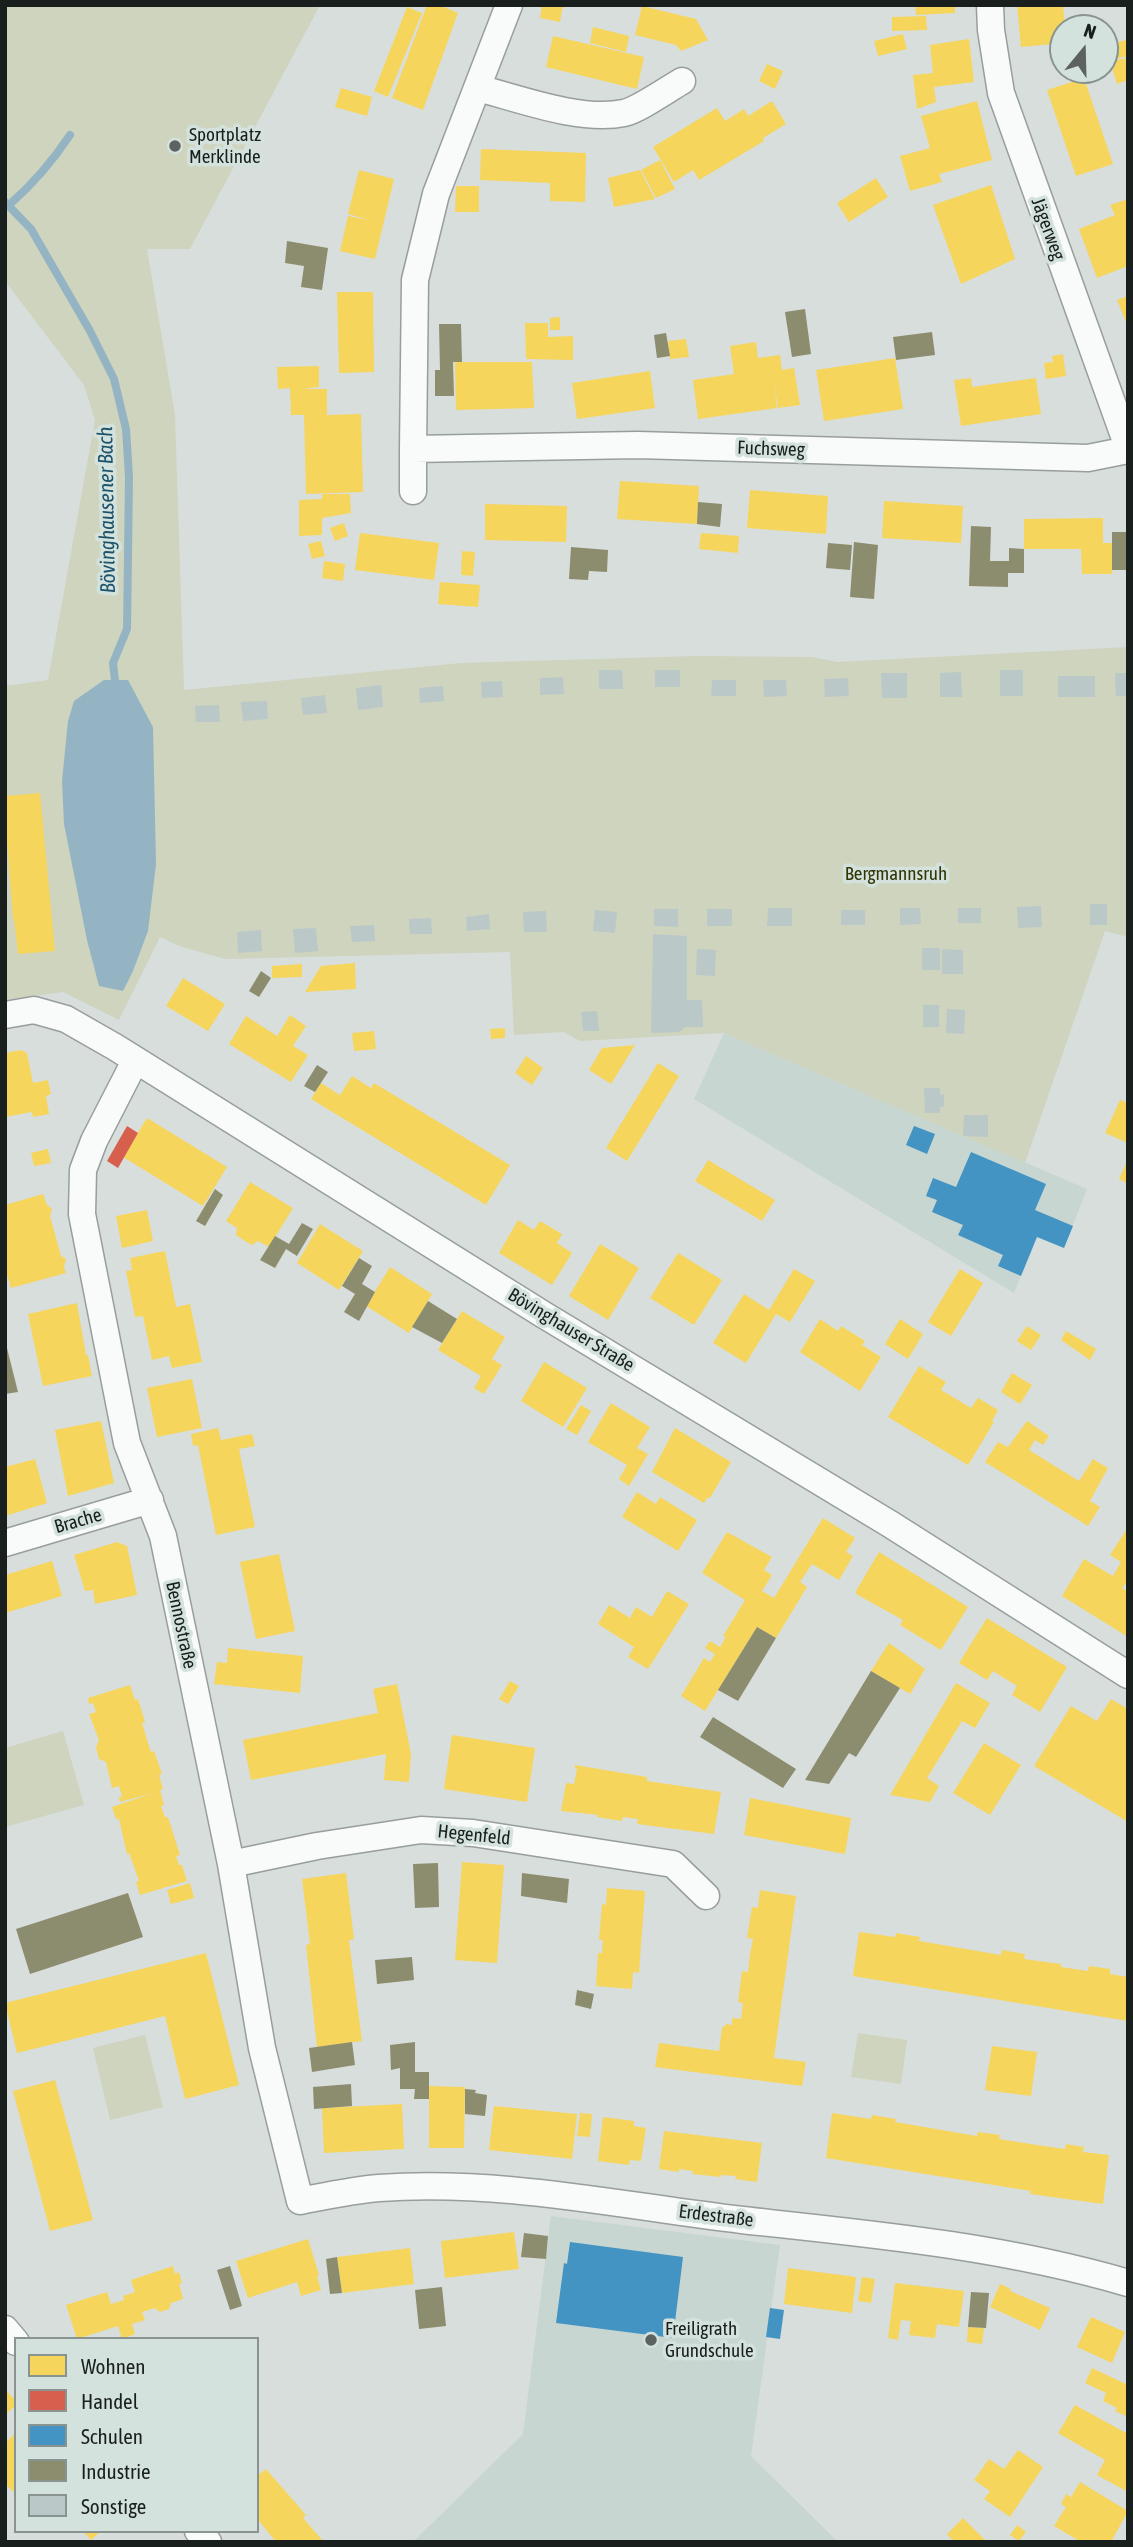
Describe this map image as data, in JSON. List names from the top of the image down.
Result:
{
  "streets": {
    "street": [
      "Jägerweg",
      "Fuchsweg",
      "Bövinghauser Straße",
      "Brache",
      "Bennostraße",
      "Hegenfeld",
      "Erdestraße"
    ]
  },
  "crossings": [
    ["Jägerweg", "Fuchsweg"],
    ["Bövinghauser Straße", "Bennostraße"],
    ["Brache", "Bennostraße"],
    ["Bennostraße", "Hegenfeld"],
    ["Bennostraße", "Erdestraße"]
  ],
  "water": ["Bövinghausener Bach"],
  "parks": ["Bergmannsruh"],
  "places": ["Sportplatz Merklinde", "Freiligrath Grundschule"],
  "legend": [
    "Wohnen",
    "Handel",
    "Schulen",
    "Industrie",
    "Sonstige"
  ],
  "north": "top"
}
